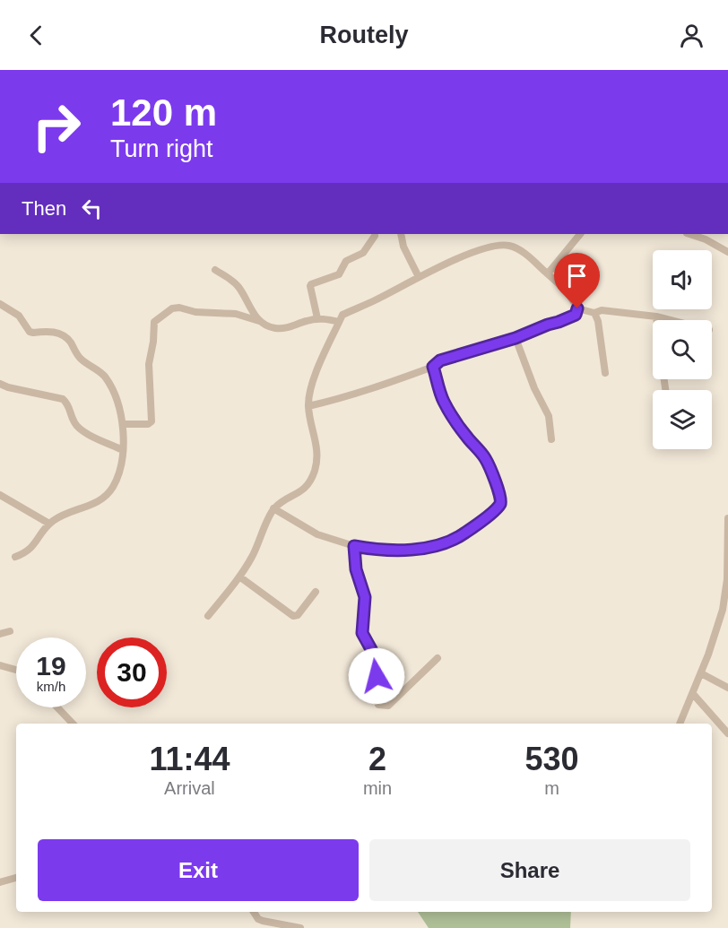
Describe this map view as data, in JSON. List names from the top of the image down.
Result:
{
  "page": {
    "header": "Routely",
    "turn": ["120 m", "Turn right"],
    "then": "Then",
    "speed": "19 km/h",
    "limit": "30",
    "eta": [
      "11:44",
      "Arrival",
      "2",
      "min",
      "530",
      "m"
    ],
    "buttons": ["Exit", "Share"]
  }
}
